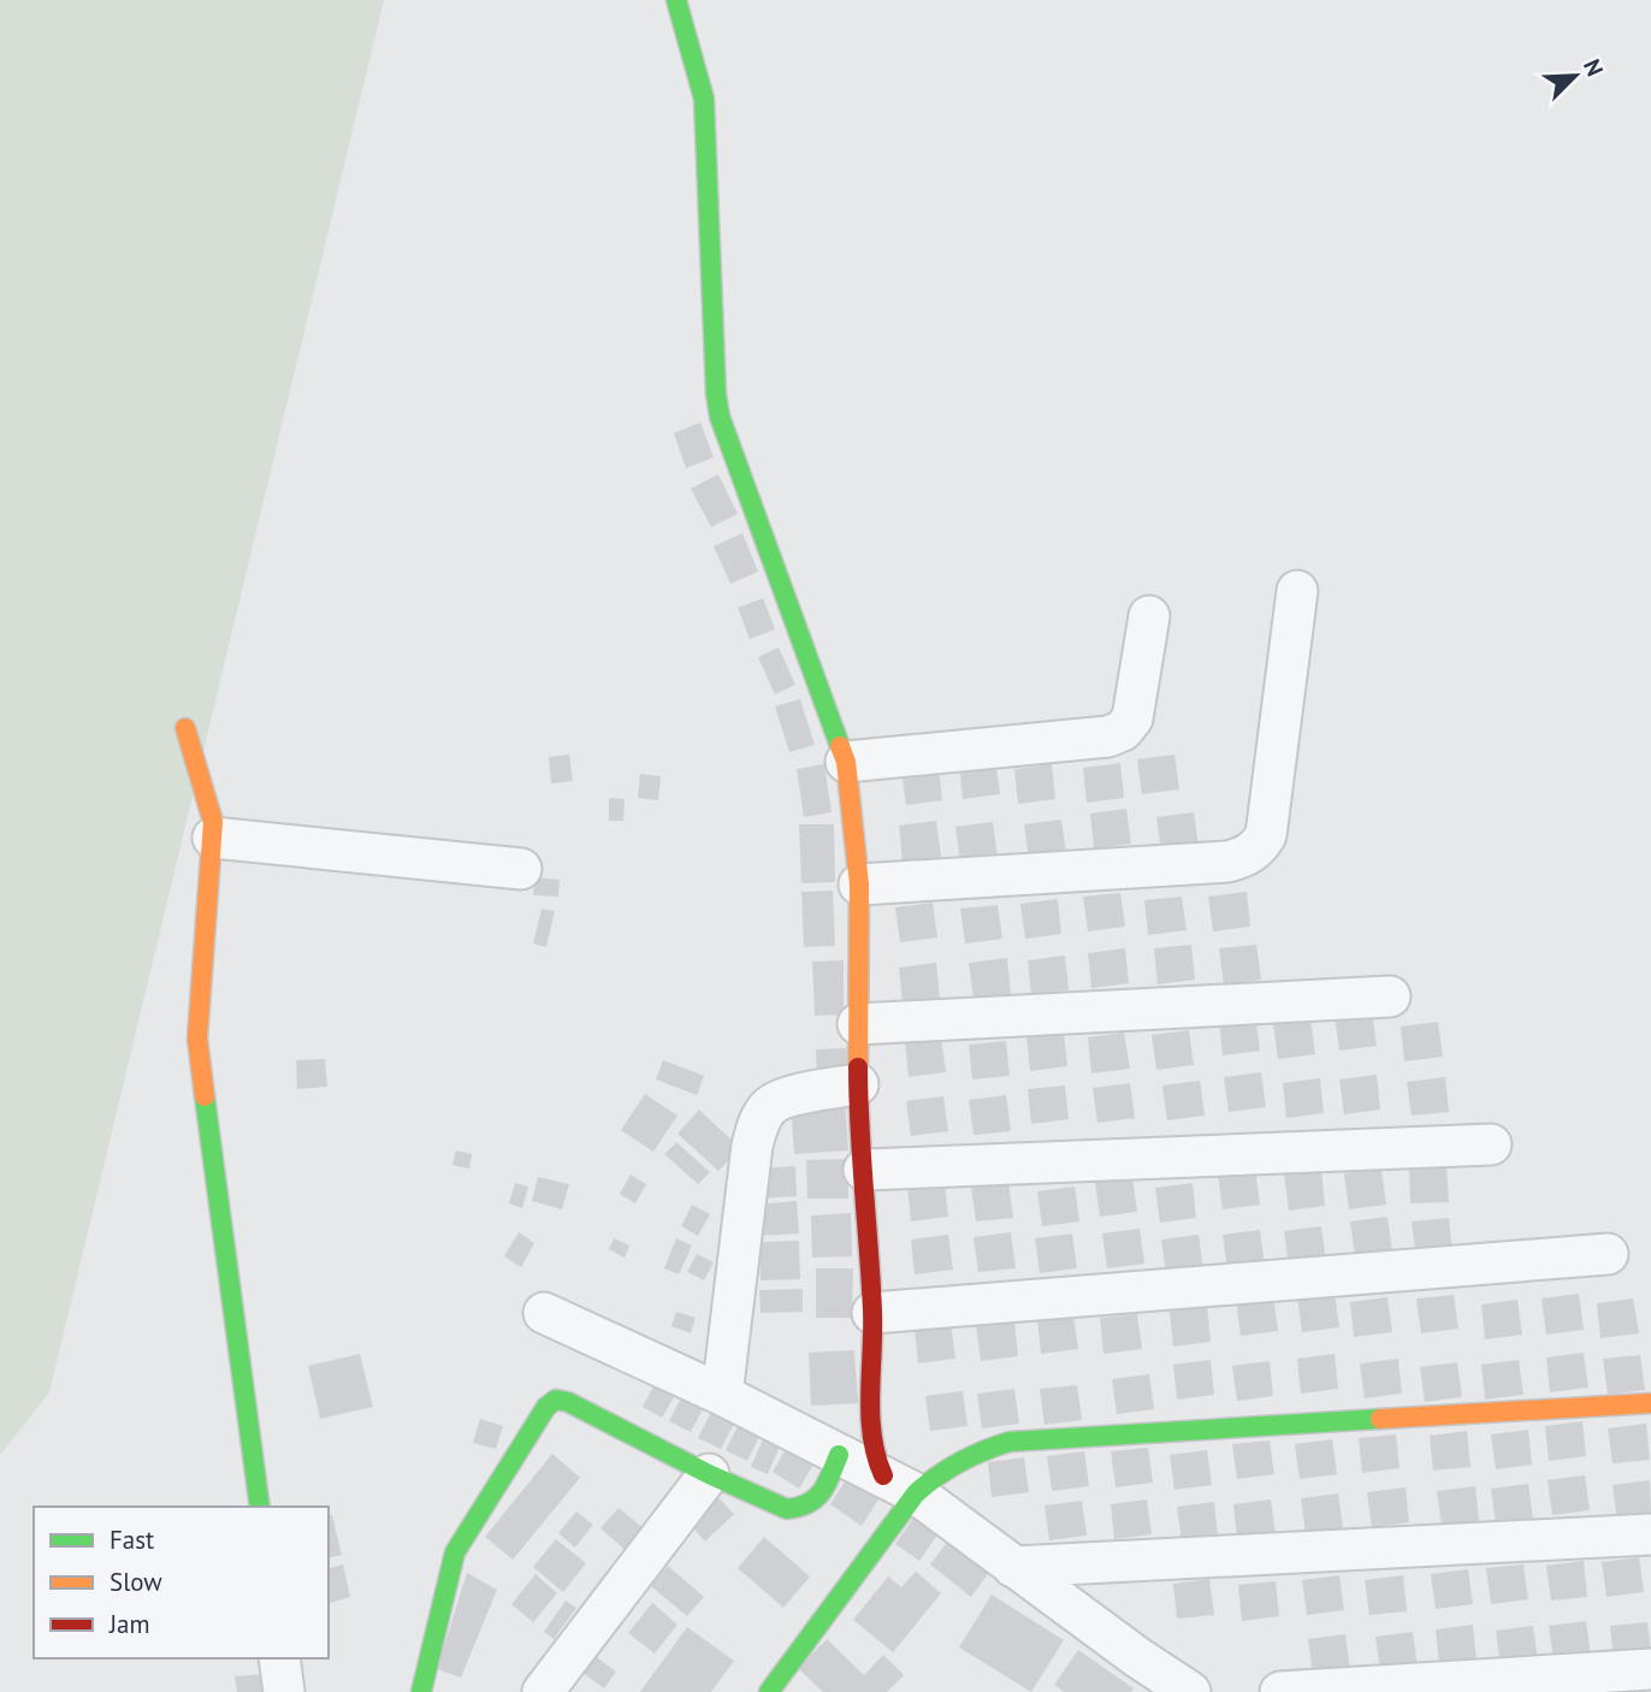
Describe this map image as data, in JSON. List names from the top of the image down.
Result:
{
  "legend": ["Fast", "Slow", "Jam"],
  "north": "top right"
}
